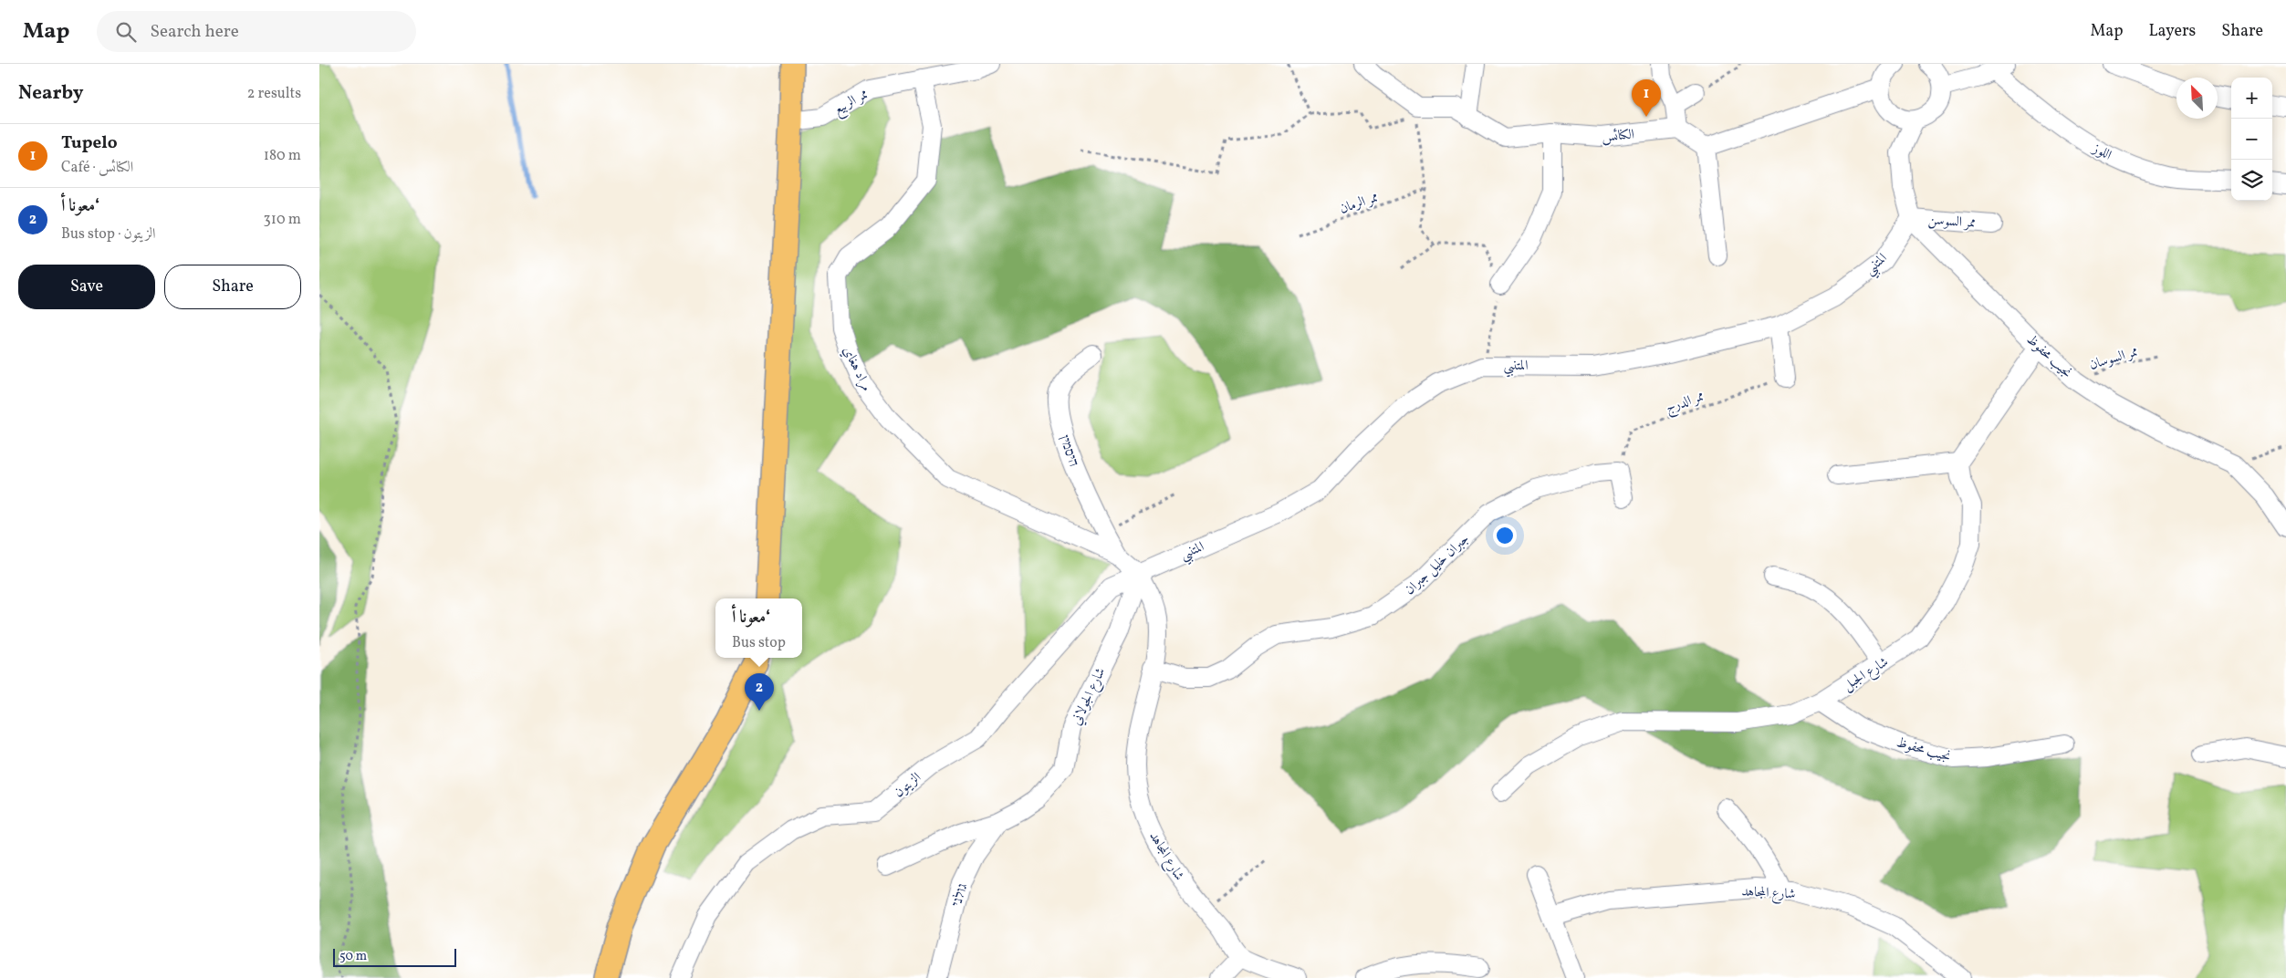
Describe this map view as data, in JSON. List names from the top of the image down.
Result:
{
  "streets": {
    "street": [
      "ممر الربيع",
      "الكنائس",
      "اللوز",
      "ممر السوسن",
      "المتنبي",
      "نجيب محفوظ",
      "مراد هغاي",
      "היסמין",
      "جبران خليل جبران",
      "شارع الجبل",
      "شارع الجولاني",
      "الزيتون",
      "شارع المجاهد",
      "גולני"
    ],
    "path": ["ممر الرمان", "ممر السوسان", "ممر الدرج"]
  },
  "crossings": [
    ["ممر الربيع", "مراد هغاي"],
    ["ممر السوسن", "المتنبي"],
    ["ممر السوسن", "نجيب محفوظ"],
    ["المتنبي", "نجيب محفوظ"],
    ["المتنبي", "مراد هغاي"],
    ["المتنبي", "شارع الجولاني"],
    ["المتنبي", "الزيتون"],
    ["المتنبي", "شارع المجاهد"],
    ["نجيب محفوظ", "ممر السوسان"],
    ["نجيب محفوظ", "شارع الجبل"],
    ["مراد هغاي", "היסמין"],
    ["مراد هغاي", "شارع الجولاني"],
    ["مراد هغاي", "الزيتون"],
    ["مراد هغاي", "شارع المجاهد"],
    ["ممر الدرج", "جبران خليل جبران"],
    ["جبران خليل جبران", "شارع المجاهد"],
    ["شارع الجولاني", "الزيتون"],
    ["شارع الجولاني", "شارع المجاهد"],
    ["شارع الجولاني", "גולני"],
    ["الزيتون", "شارع المجاهد"]
  ],
  "scale_bar": "50 m",
  "north": "top left",
  "page": {
    "header": "Map",
    "search": "Search here",
    "nav": ["Map", "Layers", "Share"],
    "heading": ["Nearby", "2 results"],
    "map_buttons": ["+", "−"],
    "pins": ["1", "2"],
    "list": [
      {
        "mark": "1",
        "name": "Tupelo",
        "note": "Café · الكنائس",
        "value": "180 m"
      },
      {
        "mark": "2",
        "name": "معونا أ‘",
        "note": "Bus stop · الزيتون",
        "value": "310 m"
      }
    ],
    "buttons": ["Save", "Share"],
    "popup": ["معونا أ‘", "Bus stop"],
    "scale": "50 m"
  }
}
